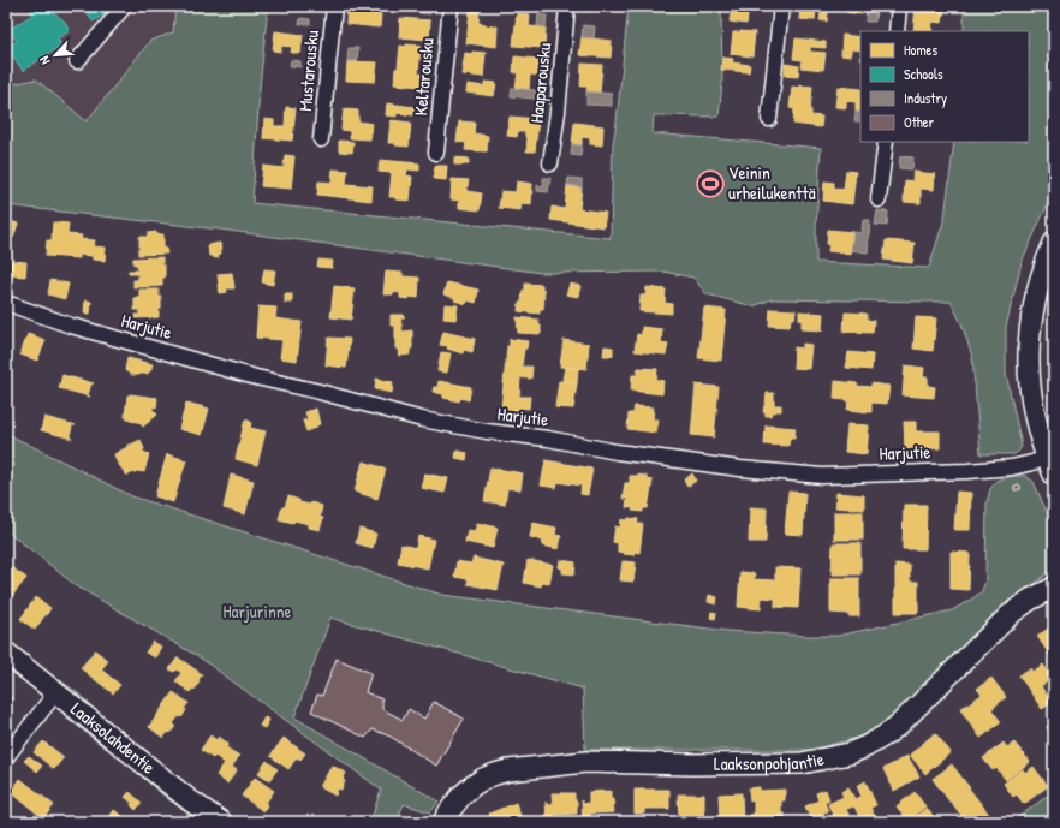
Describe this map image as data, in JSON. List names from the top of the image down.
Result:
{
  "streets": {
    "street": [
      "Mustarousku",
      "Keltarousku",
      "Haaparousku",
      "Harjutie",
      "Laaksolahdentie",
      "Laaksonpohjantie"
    ]
  },
  "parks": ["Harjurinne"],
  "places": {
    "sports": ["Veinin urheilukenttä"]
  },
  "legend": [
    "Homes",
    "Schools",
    "Industry",
    "Other"
  ],
  "north": "bottom left"
}
